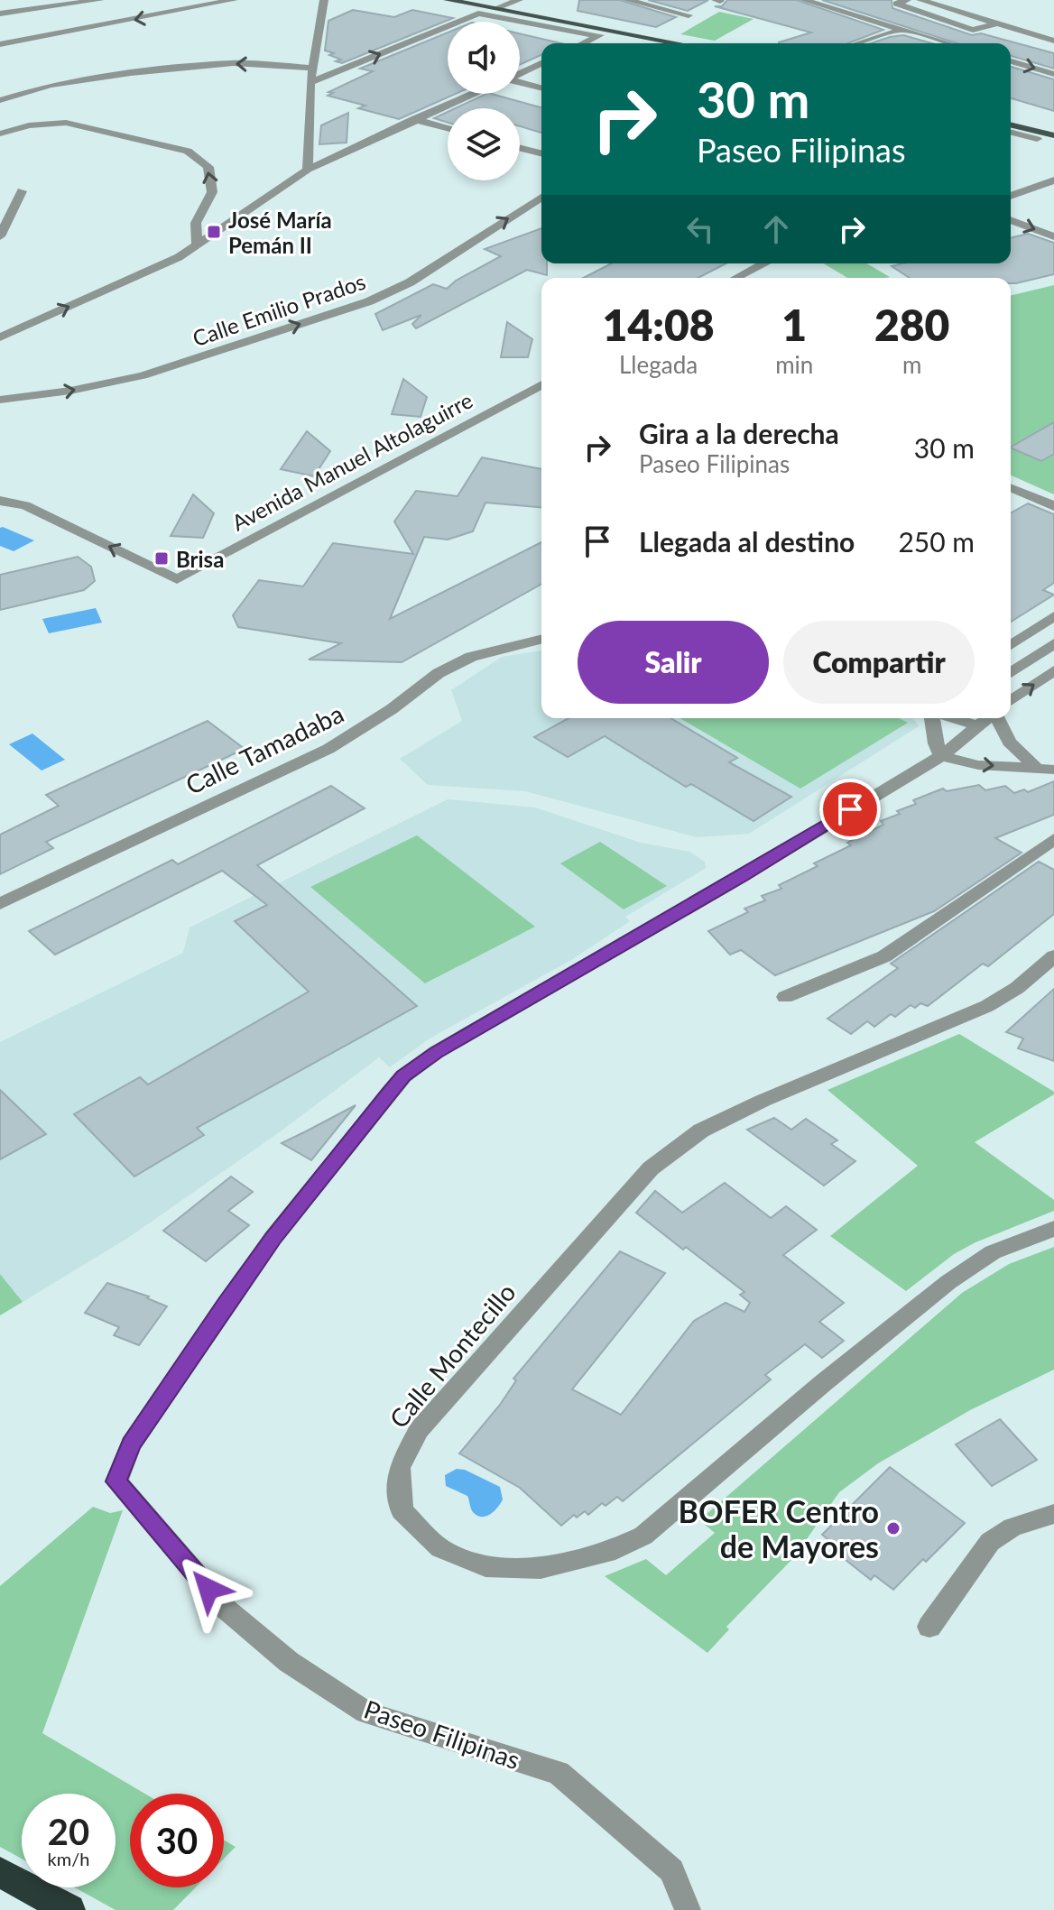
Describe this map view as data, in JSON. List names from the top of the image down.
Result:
{
  "streets": {
    "street": [
      "Calle Emilio Prados",
      "Avenida Manuel Altolaguirre",
      "Calle Tamadaba",
      "Calle Montecillo",
      "Paseo Filipinas"
    ]
  },
  "one_way": ["Avenida Manuel Altolaguirre"],
  "places": {
    "transit": ["José María Pemán II", "Brisa"],
    "other": ["BOFER Centro de Mayores"]
  },
  "page": {
    "turn": ["30 m", "Paseo Filipinas"],
    "eta": [
      "14:08",
      "Llegada",
      "1",
      "min",
      "280",
      "m"
    ],
    "list": [
      {
        "name": "Gira a la derecha",
        "note": "Paseo Filipinas",
        "value": "30 m"
      },
      {
        "name": "Llegada al destino",
        "value": "250 m"
      }
    ],
    "buttons": ["Salir", "Compartir"],
    "speed": "20 km/h",
    "limit": "30"
  }
}
